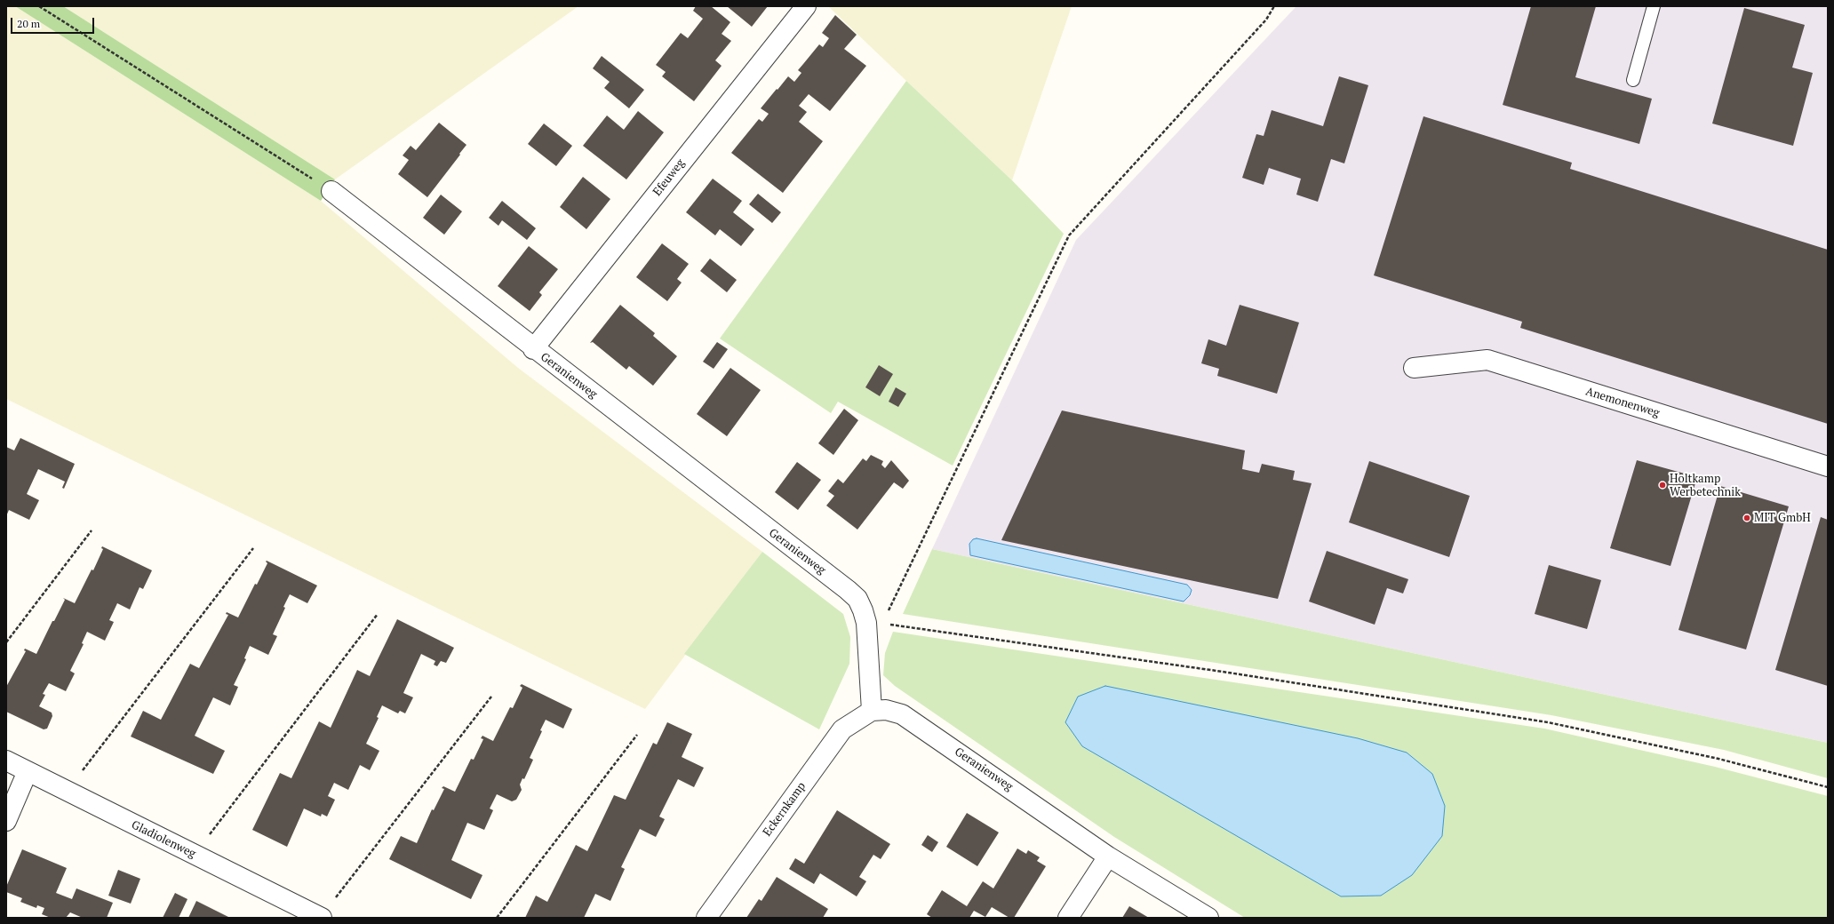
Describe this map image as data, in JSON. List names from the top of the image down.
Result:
{
  "streets": {
    "street": [
      "Efeuweg",
      "Geranienweg",
      "Anemonenweg",
      "Eckernkamp",
      "Gladiolenweg"
    ]
  },
  "crossings": [
    ["Efeuweg", "Geranienweg"],
    ["Geranienweg", "Eckernkamp"]
  ],
  "places": ["Holtkamp Werbetechnik", "MIT GmbH"],
  "scale_bar": "20 m"
}
